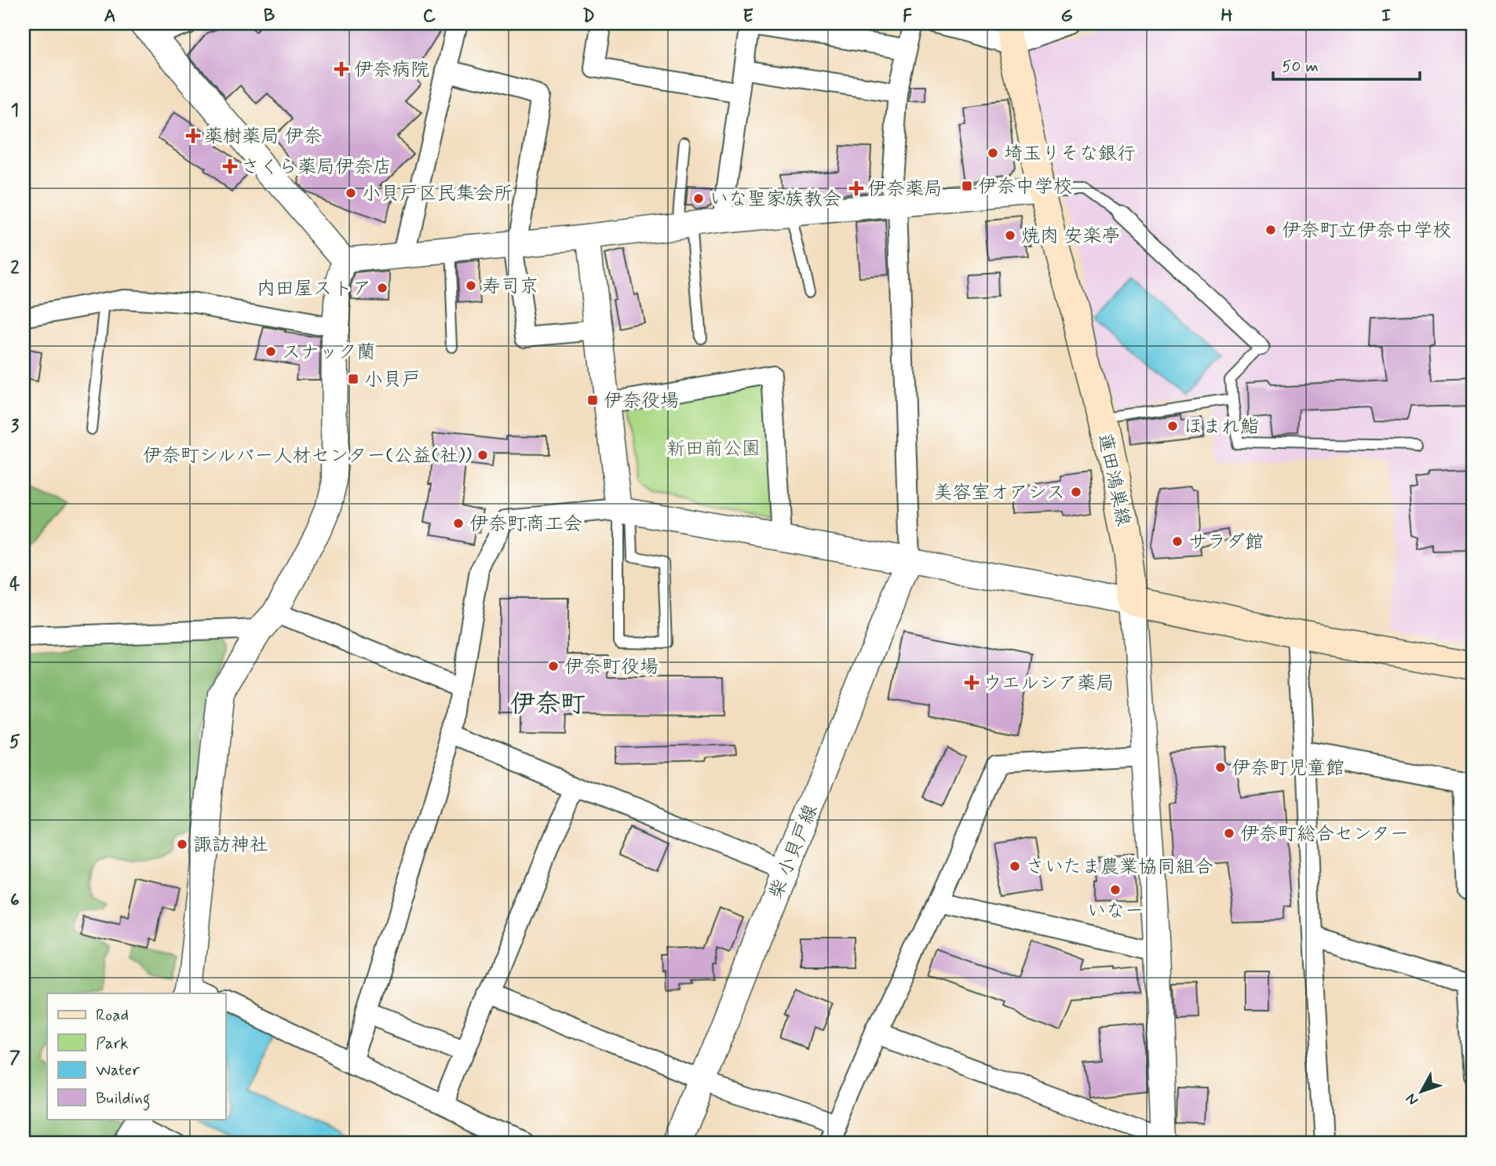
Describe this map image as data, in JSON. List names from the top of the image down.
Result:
{
  "streets": {
    "main road": ["蓮田鴻巣線"],
    "street": ["柴 小貝戸線"]
  },
  "districts": ["伊奈町"],
  "parks": ["新田前公園"],
  "places": {
    "health": [
      "伊奈病院",
      "薬樹薬局 伊奈",
      "さくら薬局伊奈店",
      "伊奈薬局",
      "ウエルシア薬局"
    ],
    "other": [
      "埼玉りそな銀行",
      "小貝戸区民集会所",
      "いな聖家族教会",
      "伊奈町立伊奈中学校",
      "焼肉 安楽亭",
      "寿司京",
      "内田屋ストア",
      "スナック蘭",
      "ほまれ鮨",
      "伊奈町シルバー人材センター(公益(社))",
      "美容室オアシス",
      "伊奈町商工会",
      "サラダ館",
      "伊奈町役場",
      "伊奈町児童館",
      "伊奈町総合センター",
      "諏訪神社",
      "さいたま農業協同組合",
      "いなー"
    ],
    "transit": ["伊奈中学校", "小貝戸", "伊奈役場"]
  },
  "legend": [
    "Road",
    "Park",
    "Water",
    "Building"
  ],
  "scale_bar": "50 m",
  "north": "bottom left",
  "grid": {
    "columns": [
      "A",
      "B",
      "C",
      "D",
      "E",
      "F",
      "G",
      "H",
      "I"
    ],
    "rows": [
      "1",
      "2",
      "3",
      "4",
      "5",
      "6",
      "7"
    ]
  }
}
